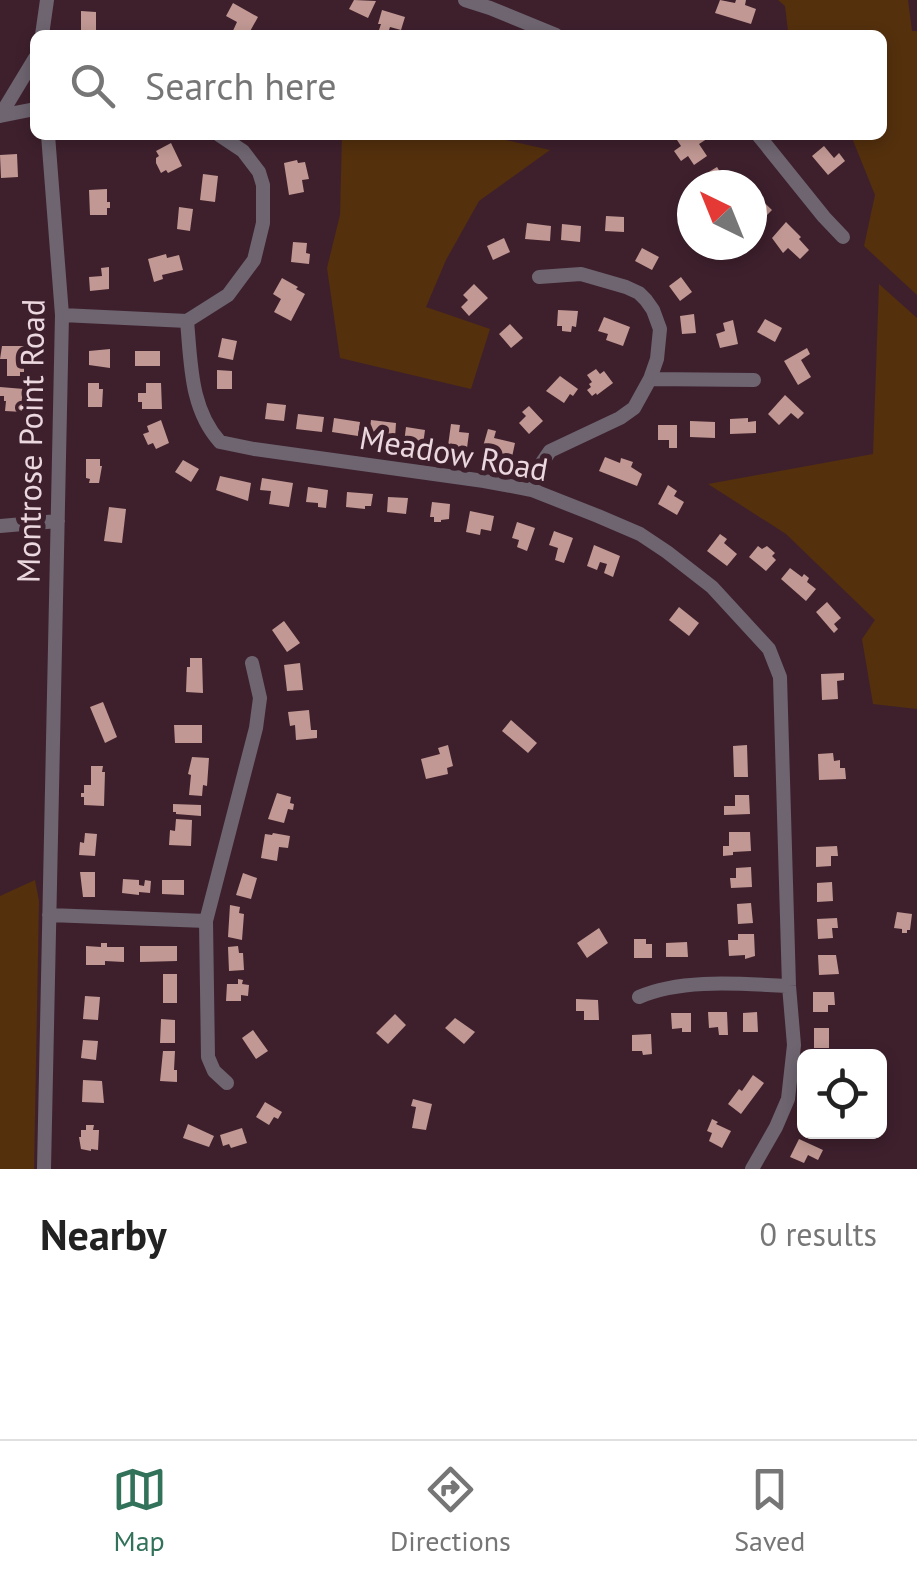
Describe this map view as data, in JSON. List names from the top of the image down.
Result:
{
  "streets": {
    "street": ["Montrose Point Road", "Meadow Road"]
  },
  "north": "top left",
  "page": {
    "search": "Search here",
    "heading": ["Nearby", "0 results"],
    "nav": ["Map", "Directions", "Saved"]
  }
}
